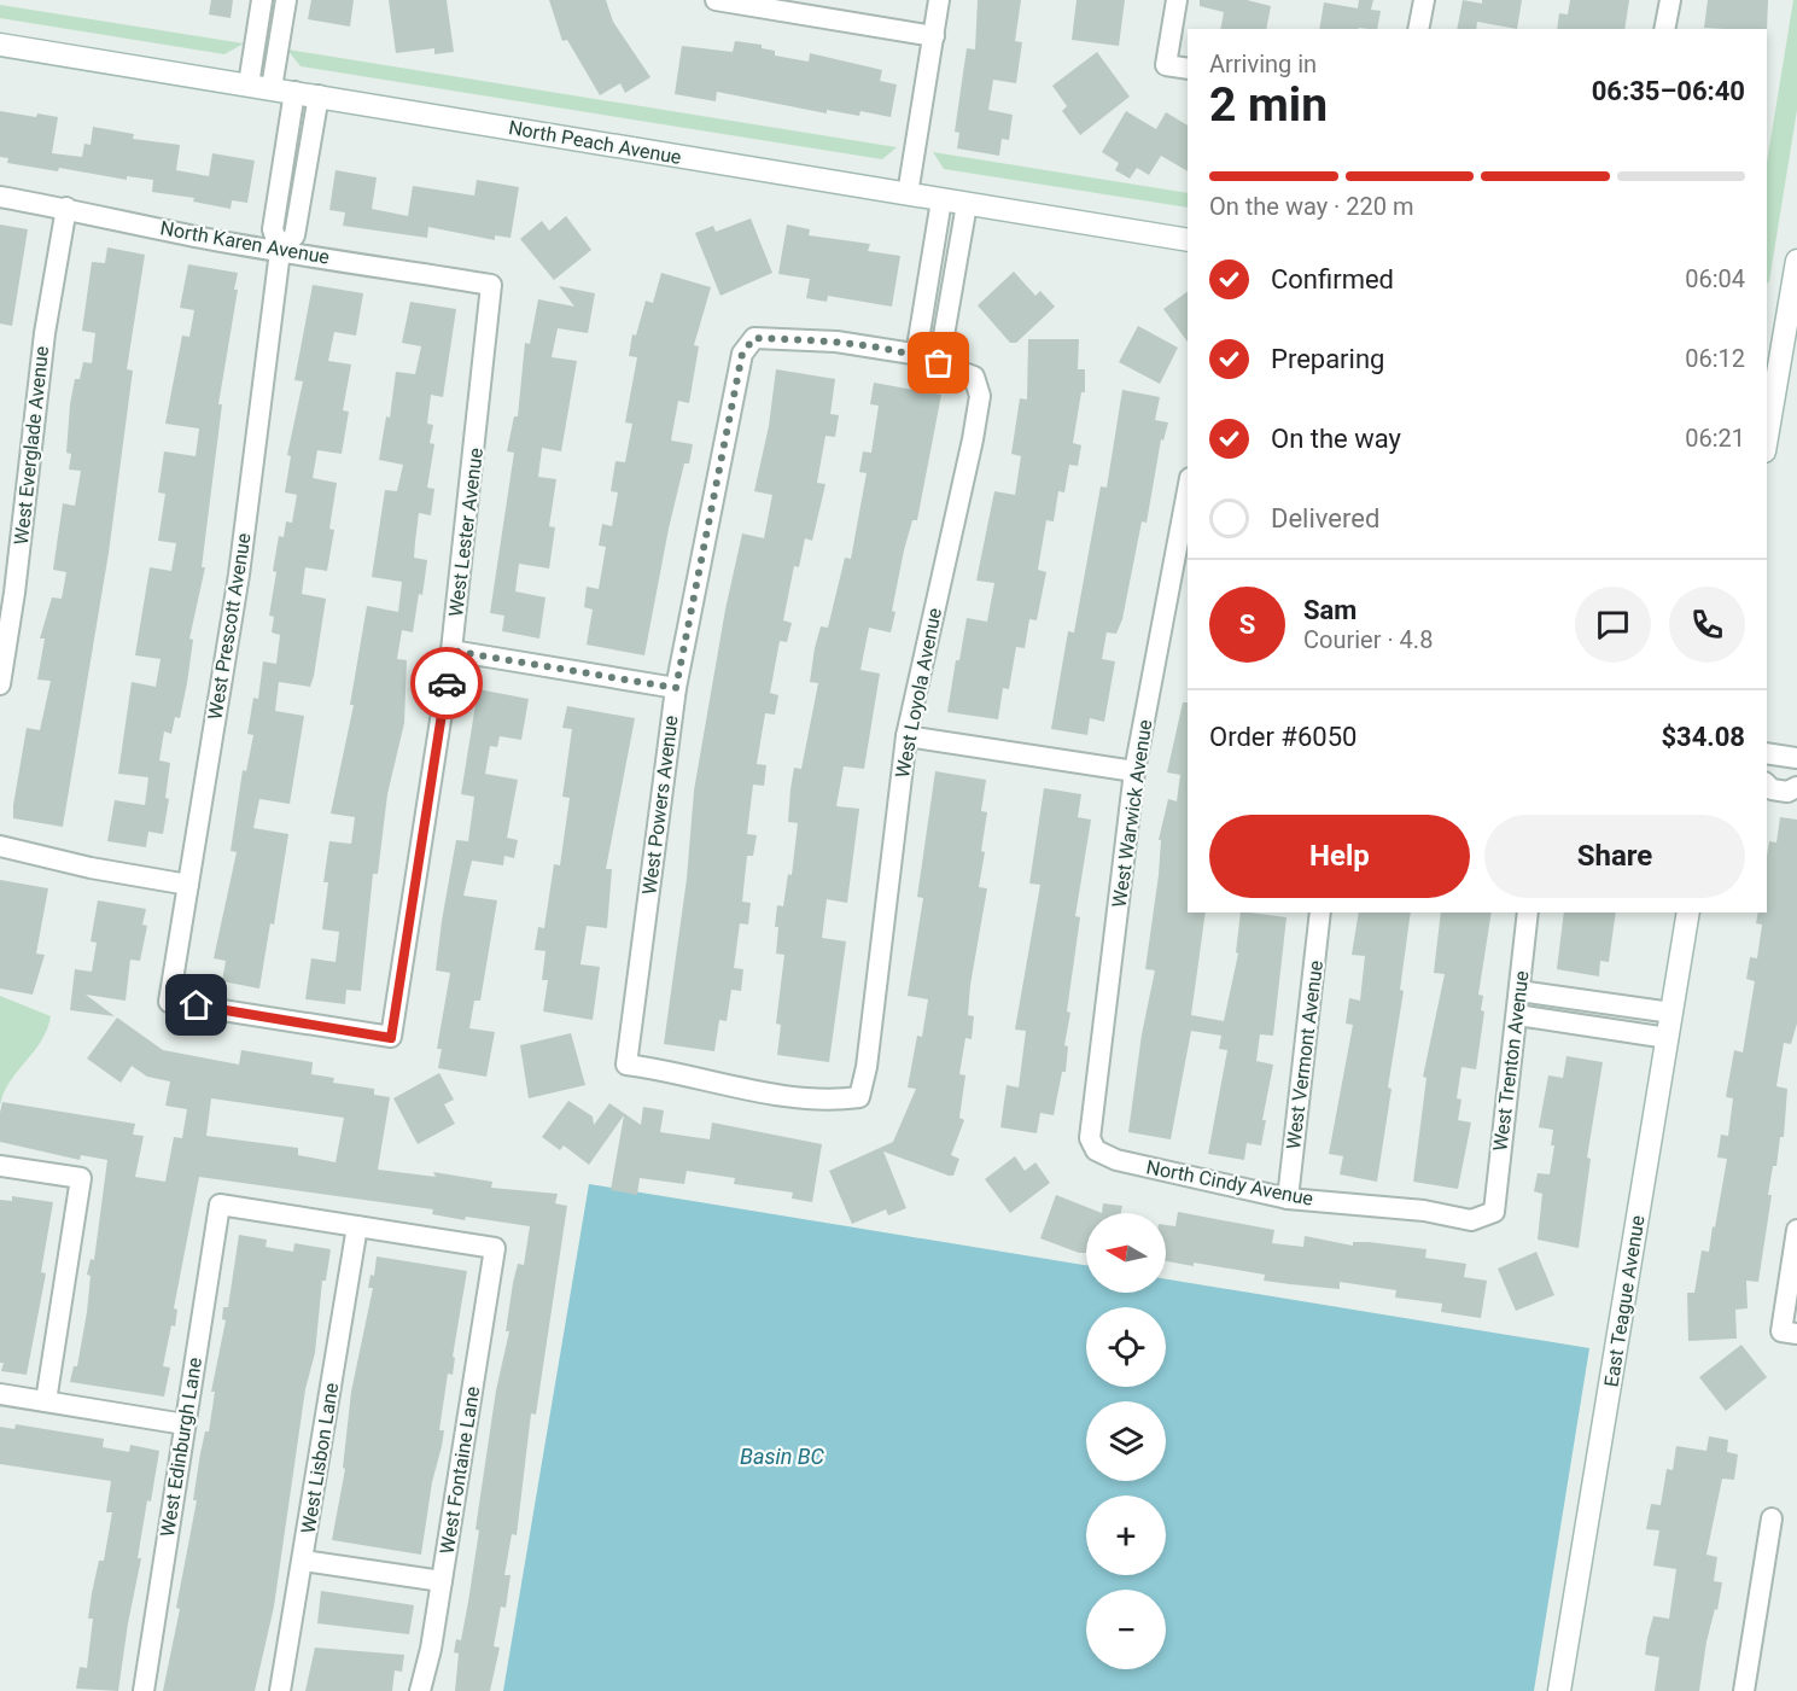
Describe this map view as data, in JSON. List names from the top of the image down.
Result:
{
  "streets": {
    "street": [
      "North Peach Avenue",
      "North Karen Avenue",
      "West Everglade Avenue",
      "West Lester Avenue",
      "West Prescott Avenue",
      "West Loyola Avenue",
      "West Powers Avenue",
      "West Warwick Avenue",
      "West Vermont Avenue",
      "West Trenton Avenue",
      "North Cindy Avenue",
      "East Teague Avenue",
      "West Edinburgh Lane",
      "West Lisbon Lane",
      "West Fontaine Lane"
    ]
  },
  "crossings": [
    ["North Peach Avenue", "West Prescott Avenue"],
    ["North Karen Avenue", "West Everglade Avenue"],
    ["North Karen Avenue", "West Lester Avenue"],
    ["North Karen Avenue", "West Prescott Avenue"],
    ["West Lester Avenue", "West Prescott Avenue"],
    ["West Loyola Avenue", "West Powers Avenue"],
    ["West Warwick Avenue", "North Cindy Avenue"],
    ["West Vermont Avenue", "North Cindy Avenue"],
    ["West Trenton Avenue", "North Cindy Avenue"],
    ["West Edinburgh Lane", "West Lisbon Lane"],
    ["West Edinburgh Lane", "West Fontaine Lane"],
    ["West Lisbon Lane", "West Fontaine Lane"]
  ],
  "water": ["Basin BC"],
  "north": "left",
  "page": {
    "heading": ["2 min", "Arriving in", "06:35–06:40"],
    "panel": [
      "Sam",
      "Courier · 4.8",
      "Order #6050",
      "$34.08"
    ],
    "bar": "On the way · 220 m",
    "list": [
      ["Confirmed", "06:04"],
      ["Preparing", "06:12"],
      ["On the way", "06:21"],
      "Delivered"
    ],
    "round": "S",
    "buttons": ["Help", "Share"],
    "map_buttons": ["+", "−"]
  }
}
